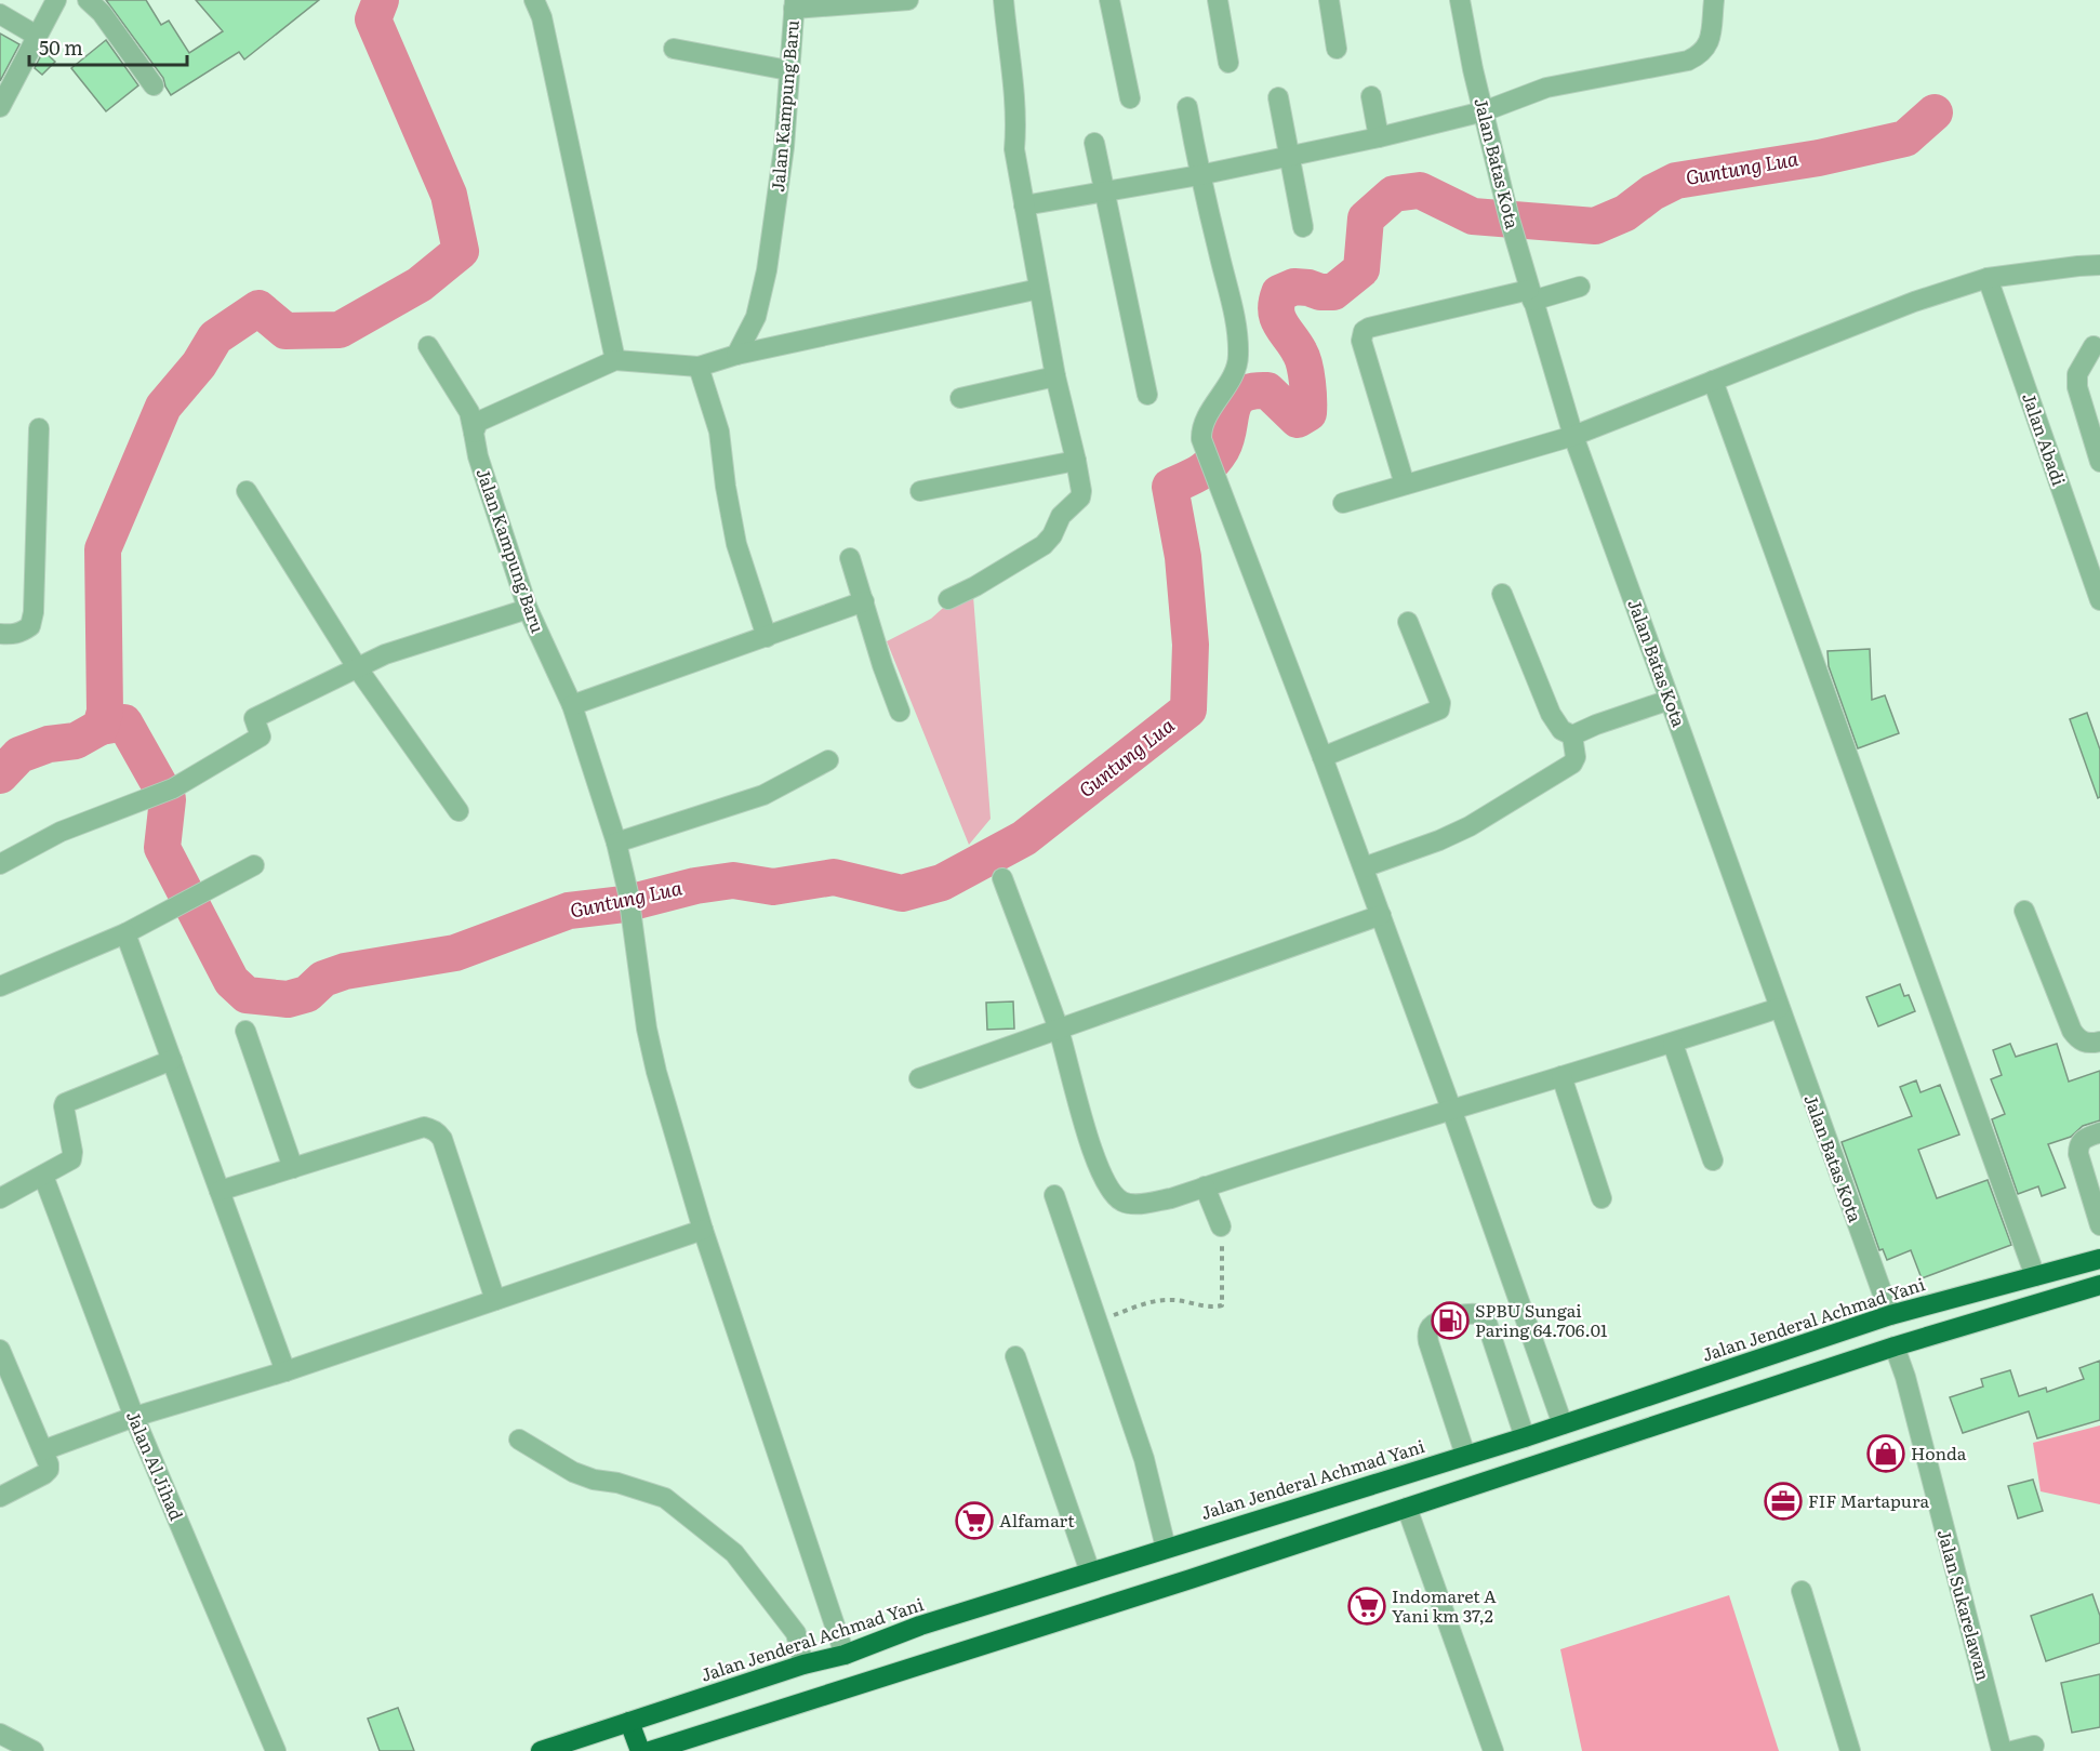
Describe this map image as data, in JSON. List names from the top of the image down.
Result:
{
  "streets": {
    "highway": ["Jalan Jenderal Achmad Yani"],
    "street": [
      "Jalan Kampung Baru",
      "Jalan Batas Kota",
      "Jalan Abadi",
      "Jalan Al Jihad",
      "Jalan Sukarelawan"
    ]
  },
  "crossings": [
    ["Jalan Kampung Baru", "Jalan Jenderal Achmad Yani"],
    ["Jalan Batas Kota", "Jalan Jenderal Achmad Yani"]
  ],
  "water": ["Guntung Lua"],
  "places": {
    "fuel station": ["SPBU Sungai Paring 64.706.01"],
    "shop": ["Honda"],
    "office": ["FIF Martapura"],
    "supermarket": ["Alfamart", "Indomaret A Yani km 37,2"]
  },
  "scale_bar": "50 m"
}
